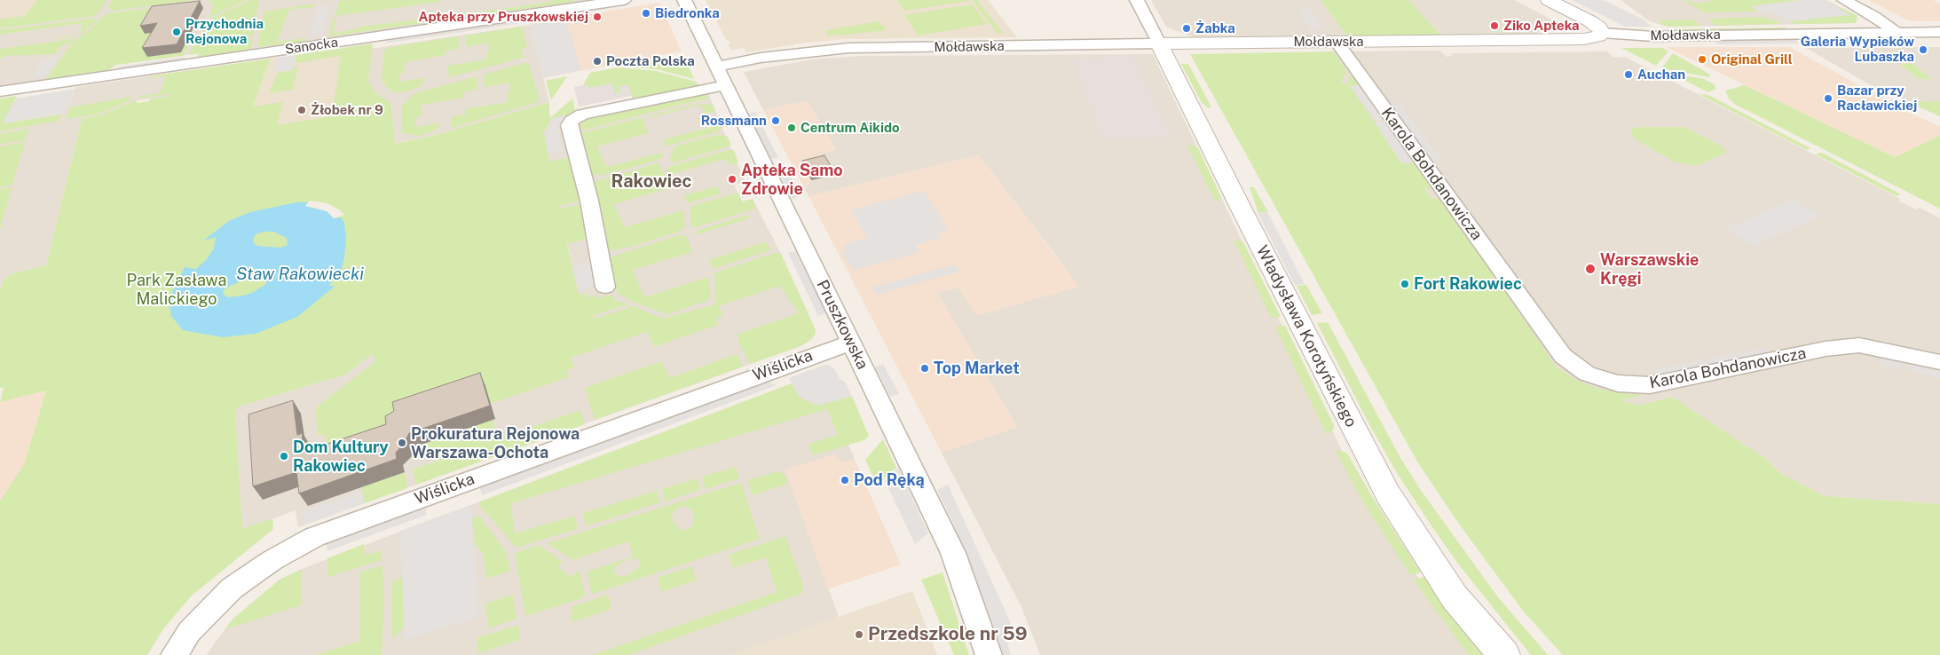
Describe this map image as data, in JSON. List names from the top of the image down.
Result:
{
  "streets": {
    "street": [
      "Mołdawska",
      "Sanocka",
      "Karola Bohdanowicza",
      "Pruszkowska",
      "Władysława Korotyńskiego",
      "Wiślicka"
    ]
  },
  "crossings": [
    ["Mołdawska", "Karola Bohdanowicza"],
    ["Mołdawska", "Pruszkowska"],
    ["Mołdawska", "Władysława Korotyńskiego"],
    ["Pruszkowska", "Wiślicka"]
  ],
  "districts": ["Rakowiec"],
  "water": ["Staw Rakowiecki"],
  "parks": ["Park Zasława Malickiego"],
  "places": [
    "Biedronka",
    "Apteka przy Pruszkowskiej",
    "Ziko Apteka",
    "Żabka",
    "Przychodnia Rejonowa",
    "Galeria Wypieków Lubaszka",
    "Original Grill",
    "Poczta Polska",
    "Auchan",
    "Bazar przy Racławickiej",
    "Żłobek nr 9",
    "Rossmann",
    "Centrum Aikido",
    "Apteka Samo Zdrowie",
    "Warszawskie Kręgi",
    "Fort Rakowiec",
    "Top Market",
    "Prokuratura Rejonowa Warszawa-Ochota",
    "Dom Kultury Rakowiec",
    "Pod Ręką",
    "Przedszkole nr 59"
  ]
}
